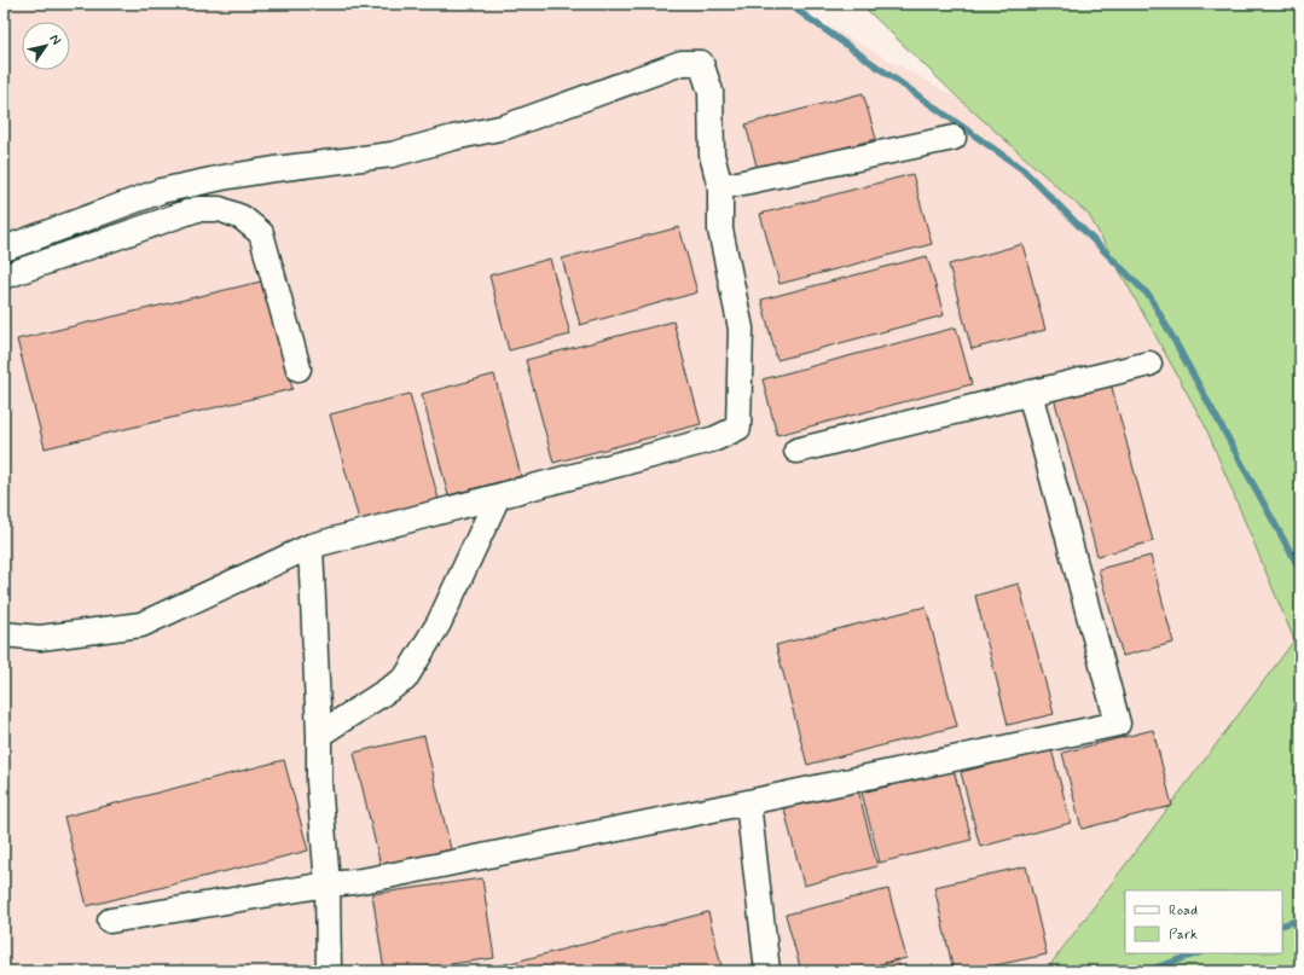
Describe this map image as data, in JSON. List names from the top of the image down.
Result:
{
  "legend": ["Road", "Park"],
  "north": "top right"
}
